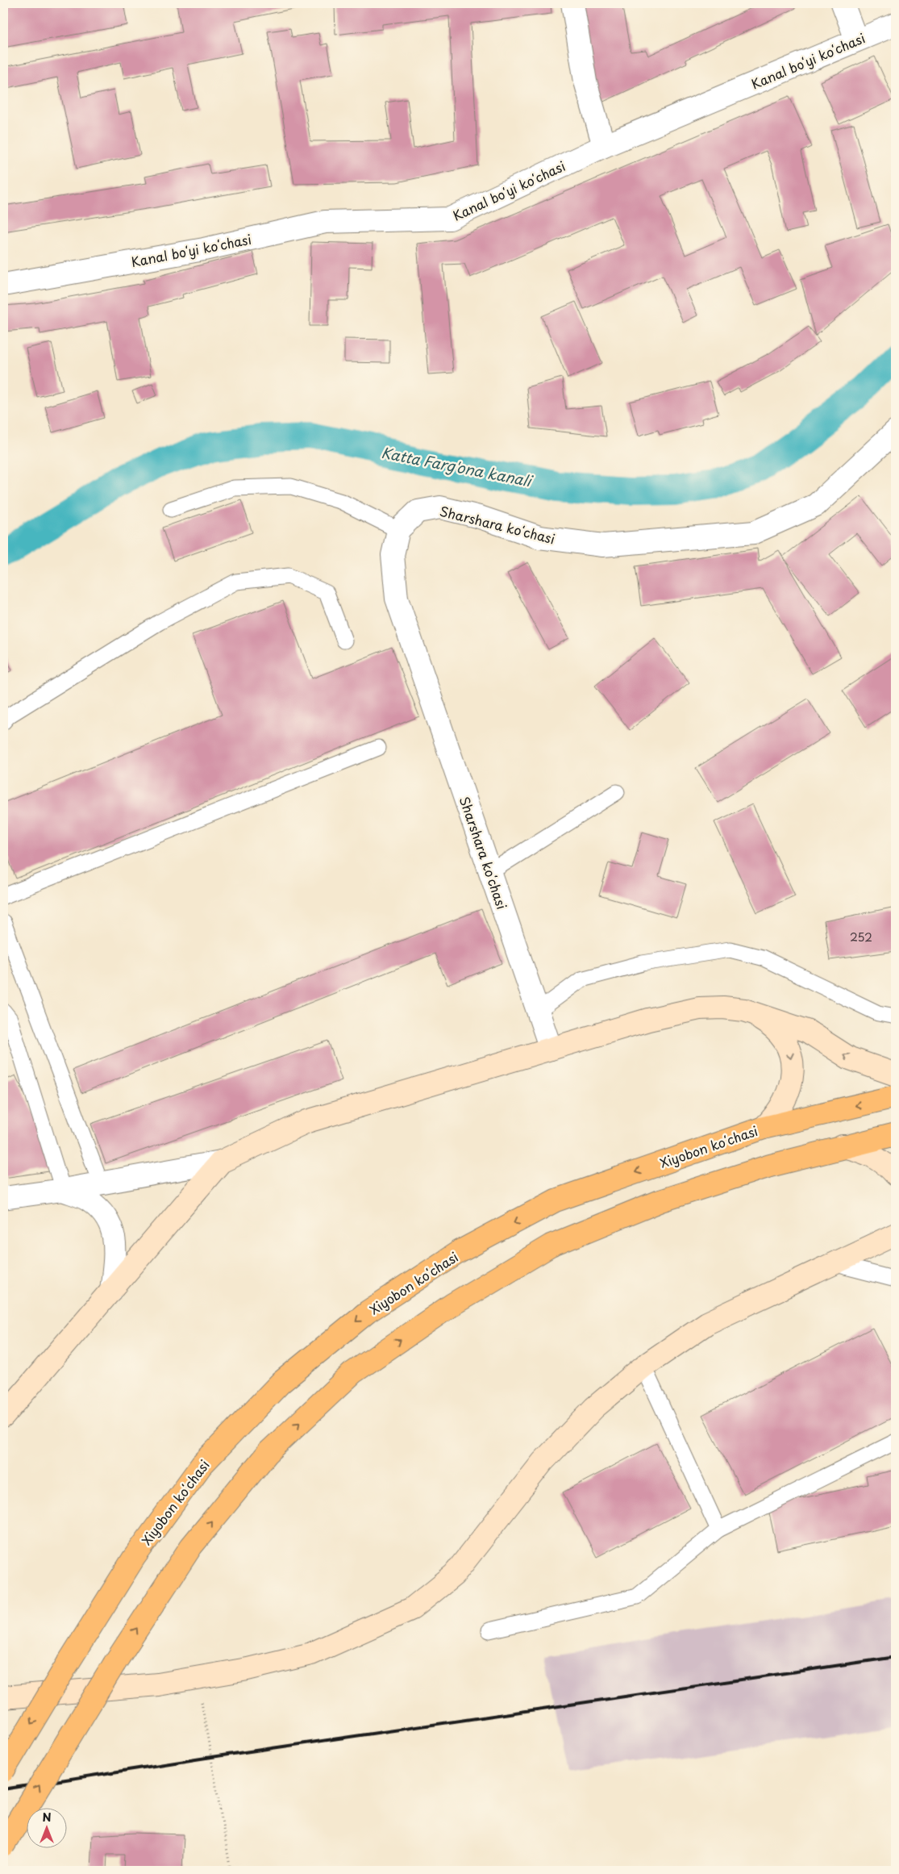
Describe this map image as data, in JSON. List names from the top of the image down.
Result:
{
  "streets": {
    "main road": ["Xiyobon koʻchasi"],
    "street": ["Kanal boʻyi koʻchasi", "Sharshara koʻchasi"]
  },
  "water": ["Katta Farg'ona kanali"],
  "house_numbers": ["252"],
  "north": "top"
}
